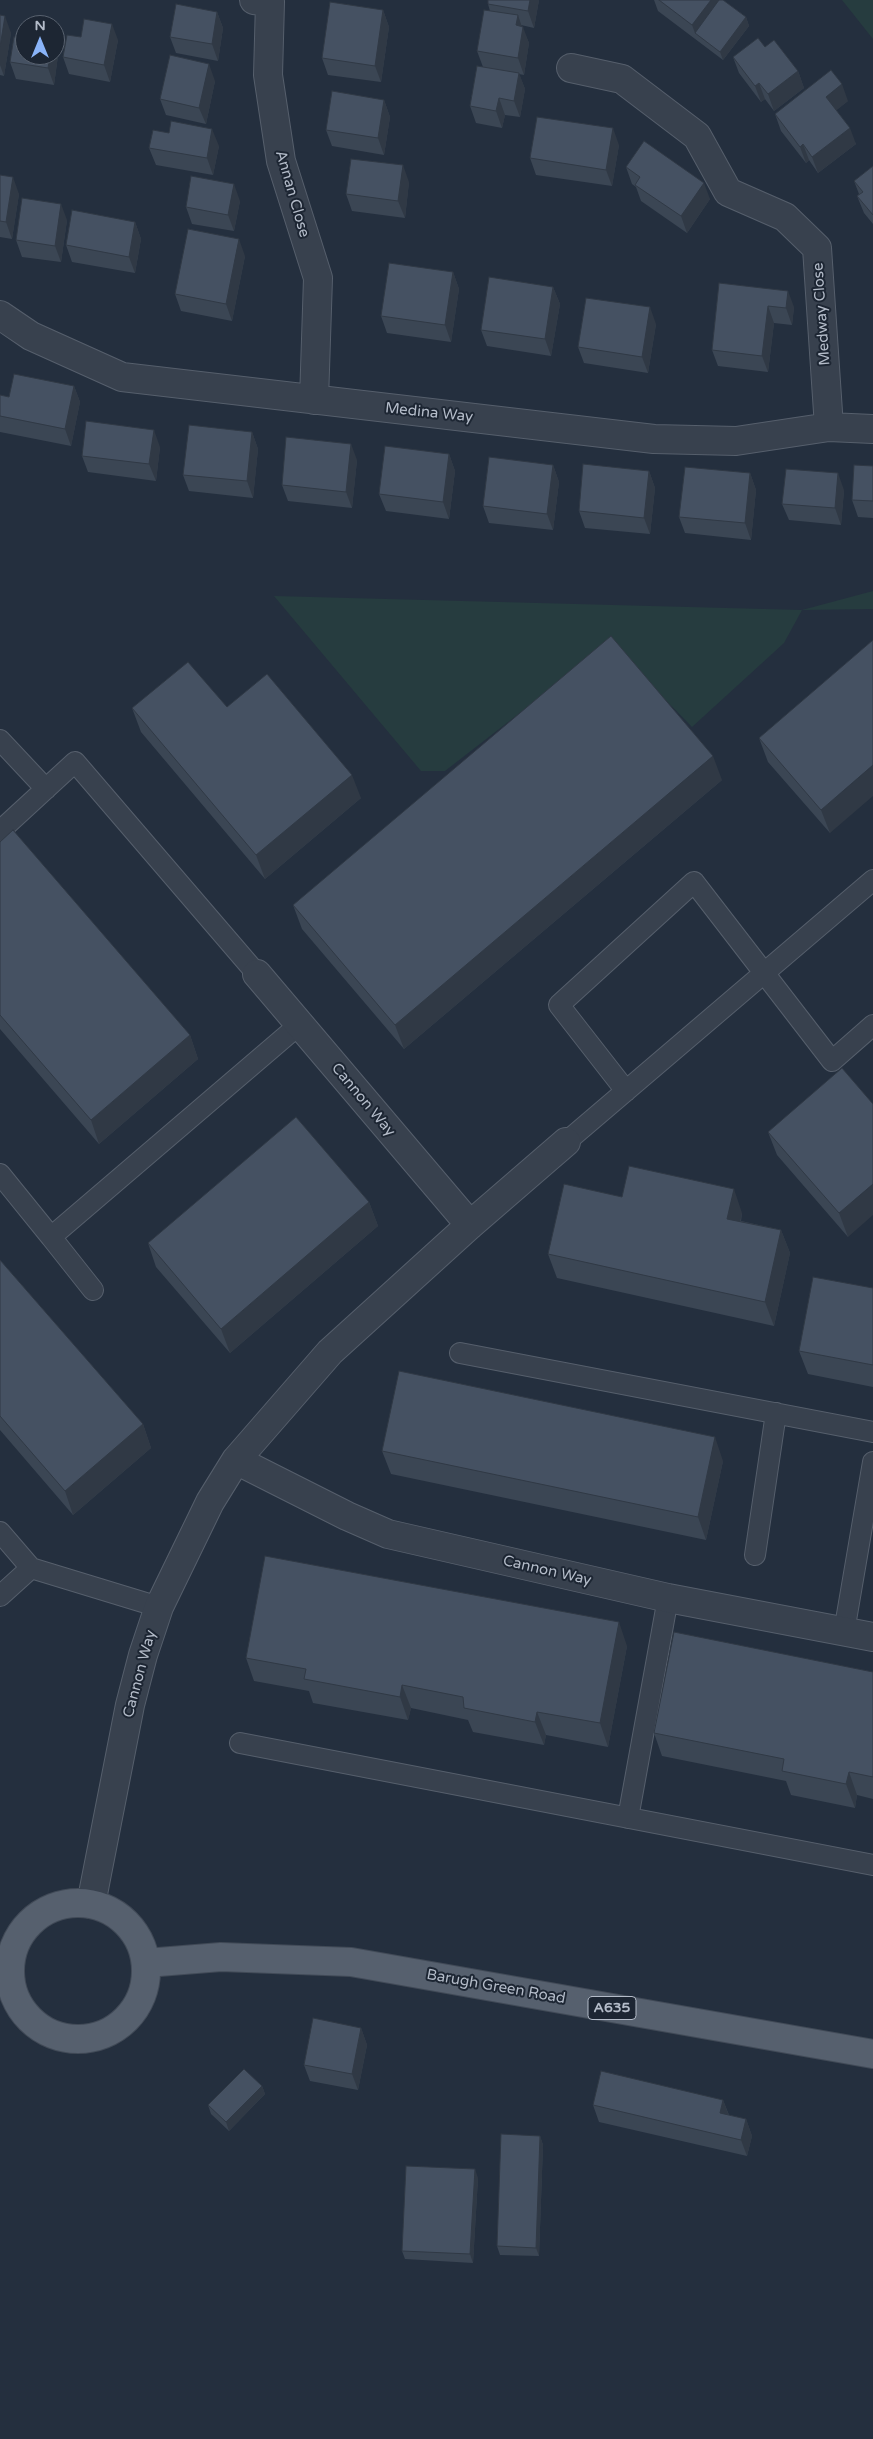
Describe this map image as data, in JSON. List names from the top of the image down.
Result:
{
  "streets": {
    "main road": ["Barugh Green Road", "A635"],
    "street": [
      "Annan Close",
      "Medway Close",
      "Medina Way",
      "Cannon Way"
    ]
  },
  "crossings": [
    ["Annan Close", "Medina Way"],
    ["Medway Close", "Medina Way"],
    ["Cannon Way", "Barugh Green Road"]
  ],
  "north": "top"
}
